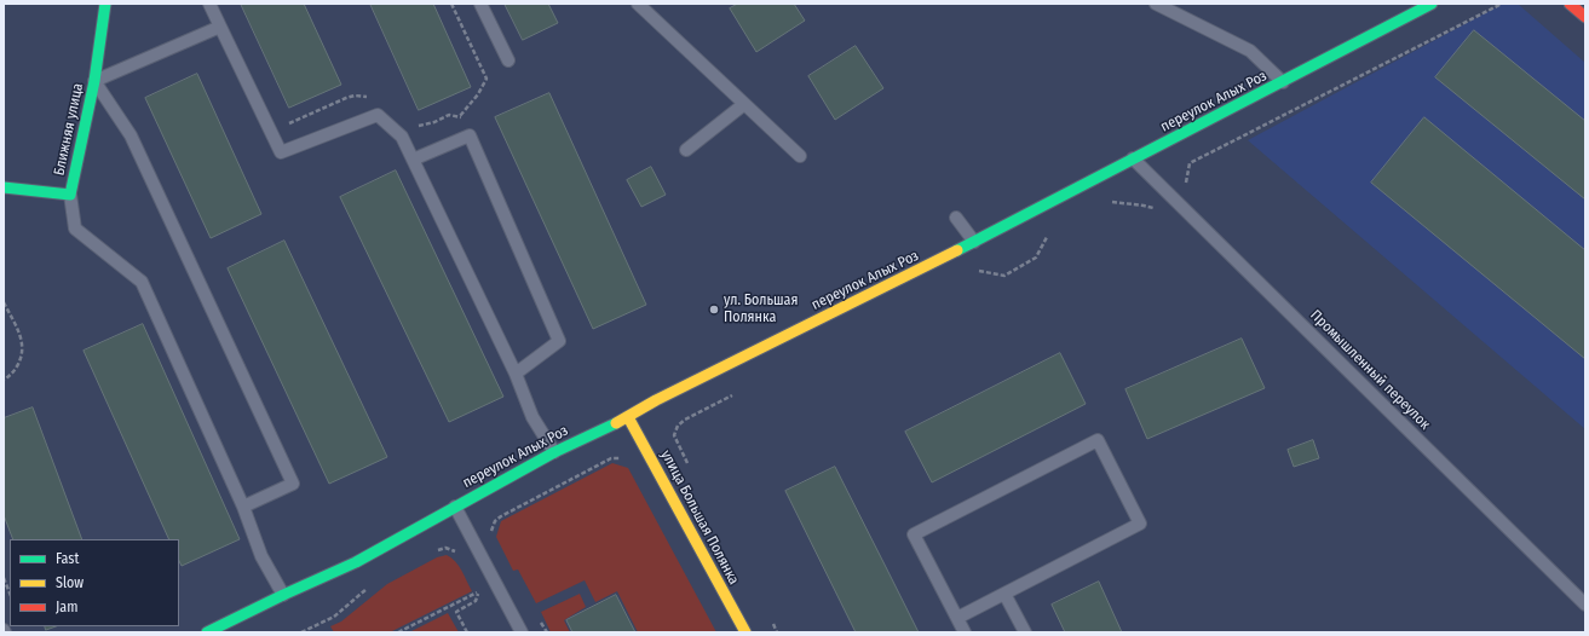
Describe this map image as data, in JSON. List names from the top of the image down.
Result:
{
  "streets": {
    "street": ["переулок Алых Роз", "Ближняя улица", "улица Большая Полянка"],
    "lane": ["Промышленный переулок"]
  },
  "crossings": [
    ["переулок Алых Роз", "Промышленный переулок"],
    ["переулок Алых Роз", "улица Большая Полянка"]
  ],
  "places": ["ул. Большая Полянка"],
  "legend": ["Fast", "Slow", "Jam"]
}
